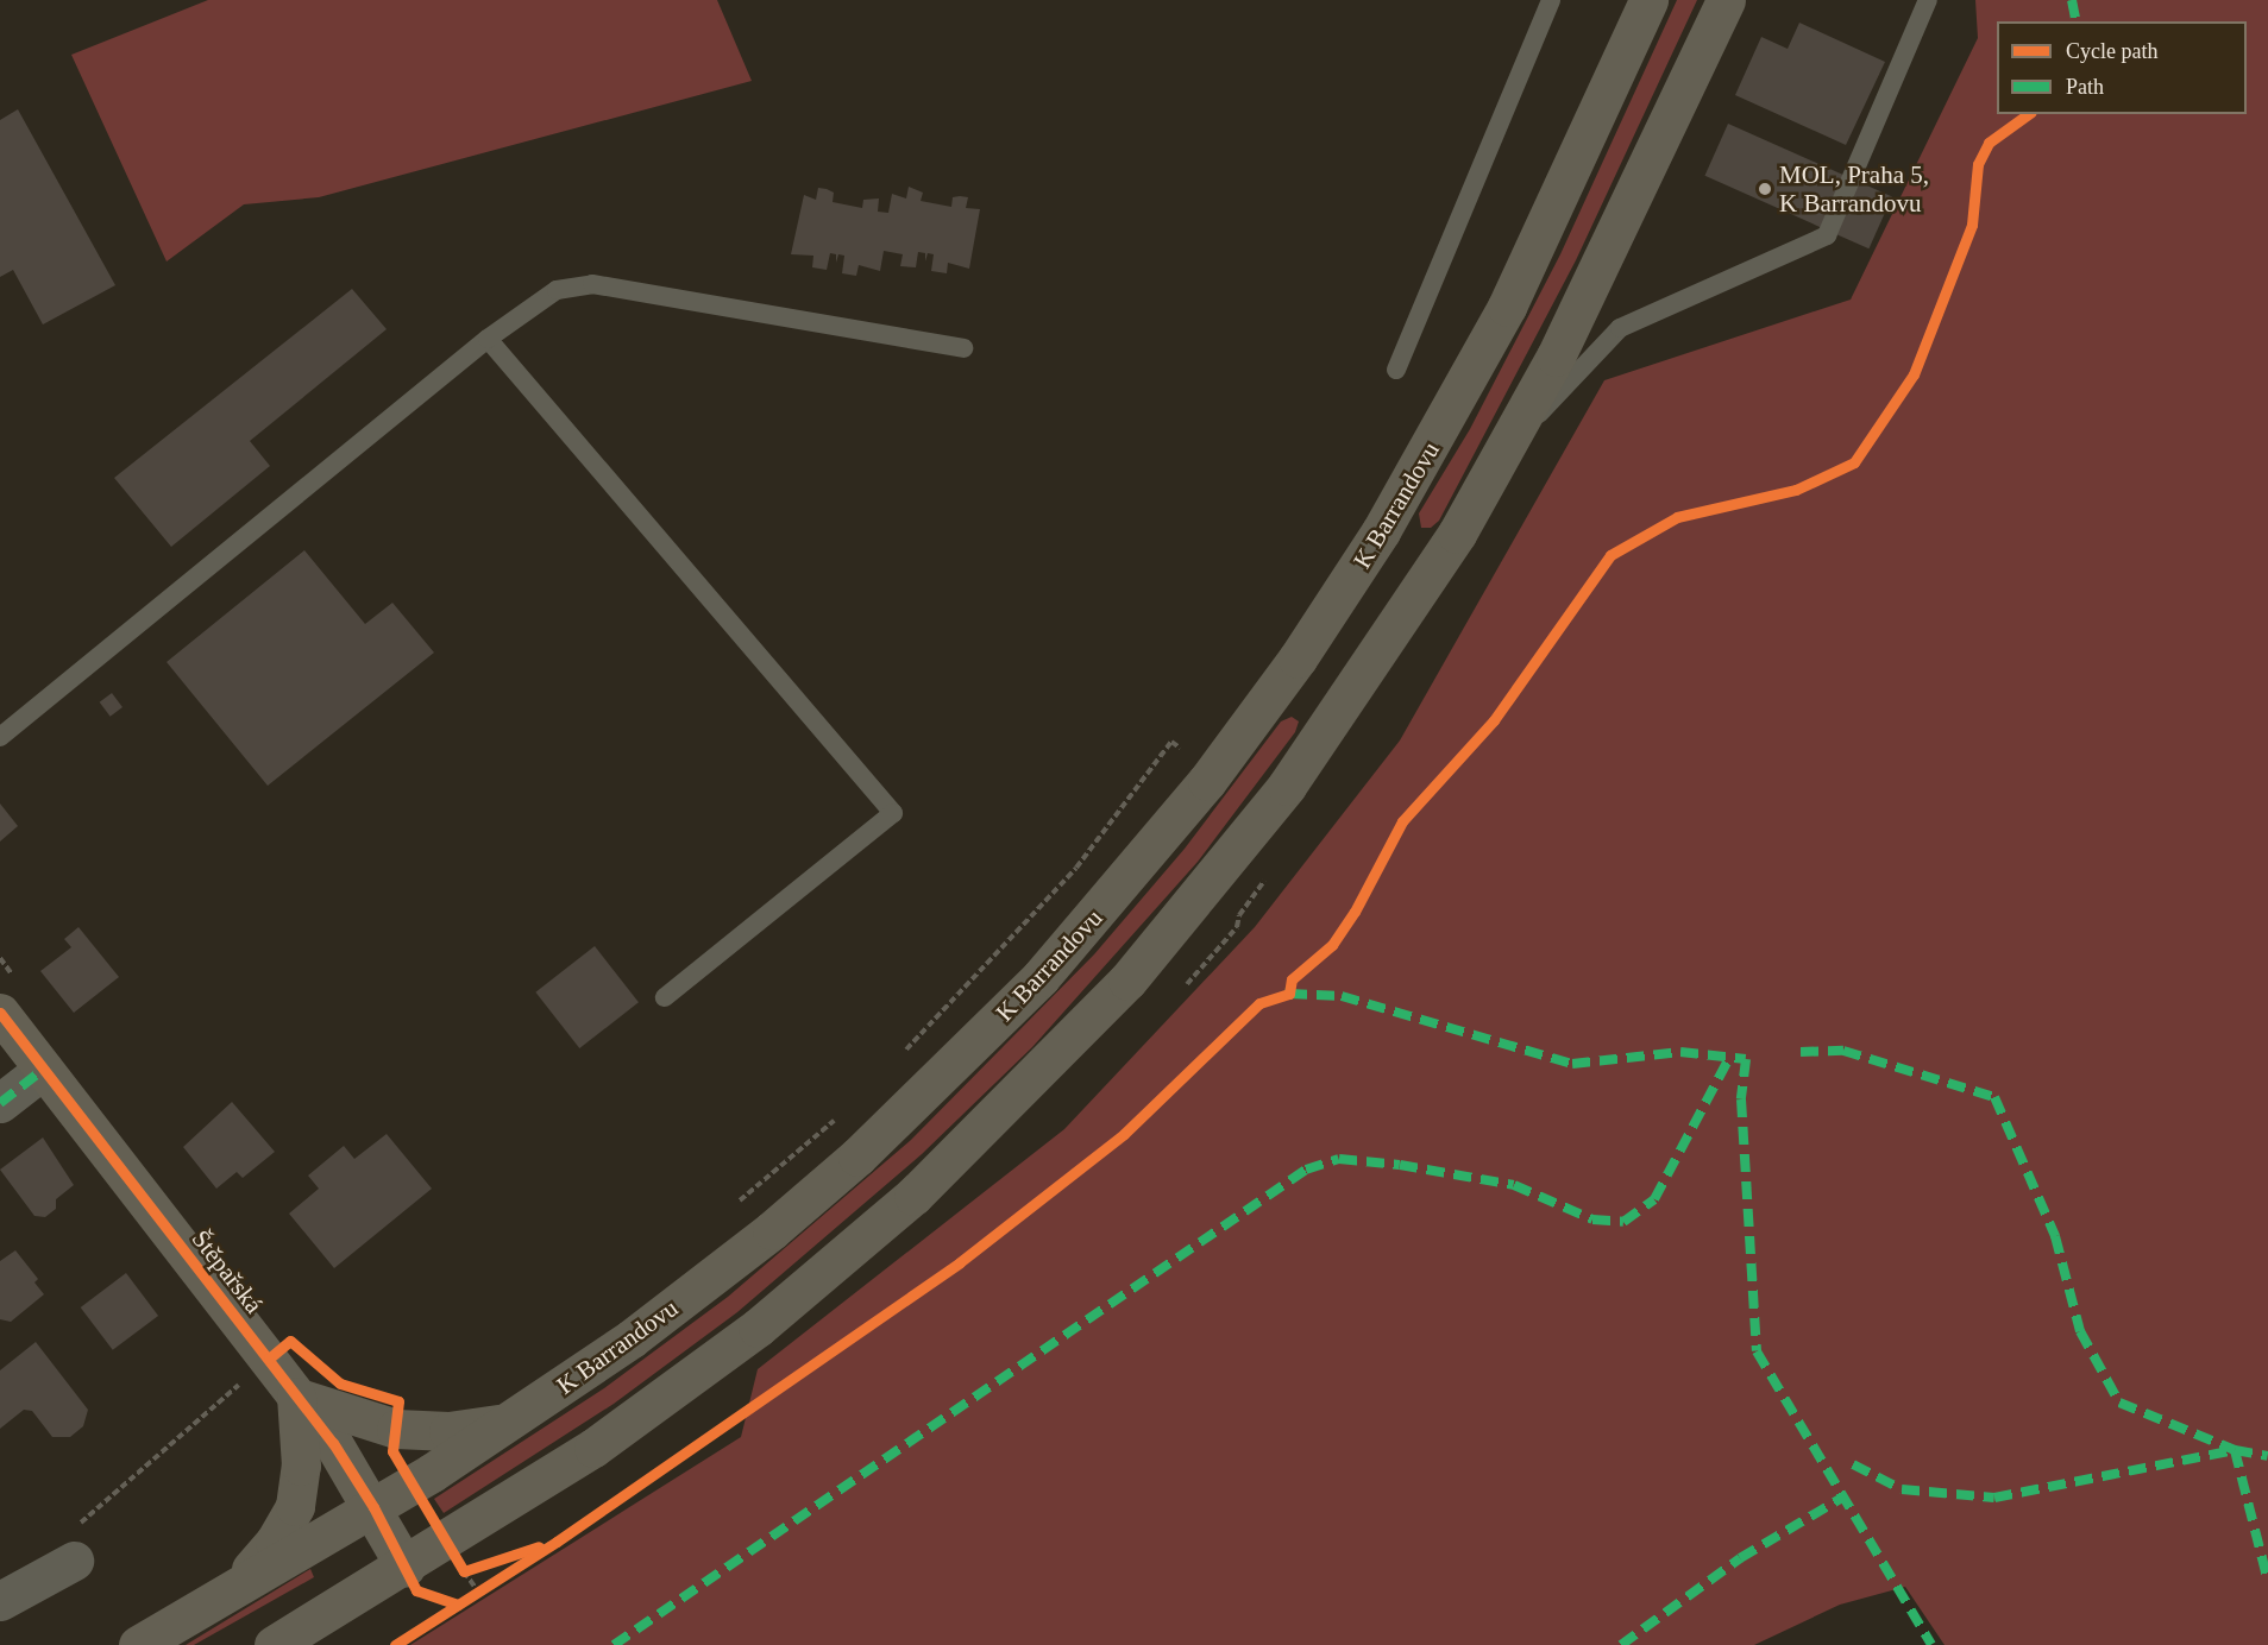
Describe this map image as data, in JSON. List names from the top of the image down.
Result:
{
  "streets": {
    "main road": ["K Barrandovu", "Štěpařská"]
  },
  "crossings": [
    ["K Barrandovu", "Štěpařská"]
  ],
  "places": ["MOL, Praha 5, K Barrandovu"],
  "legend": ["Cycle path", "Path"]
}
